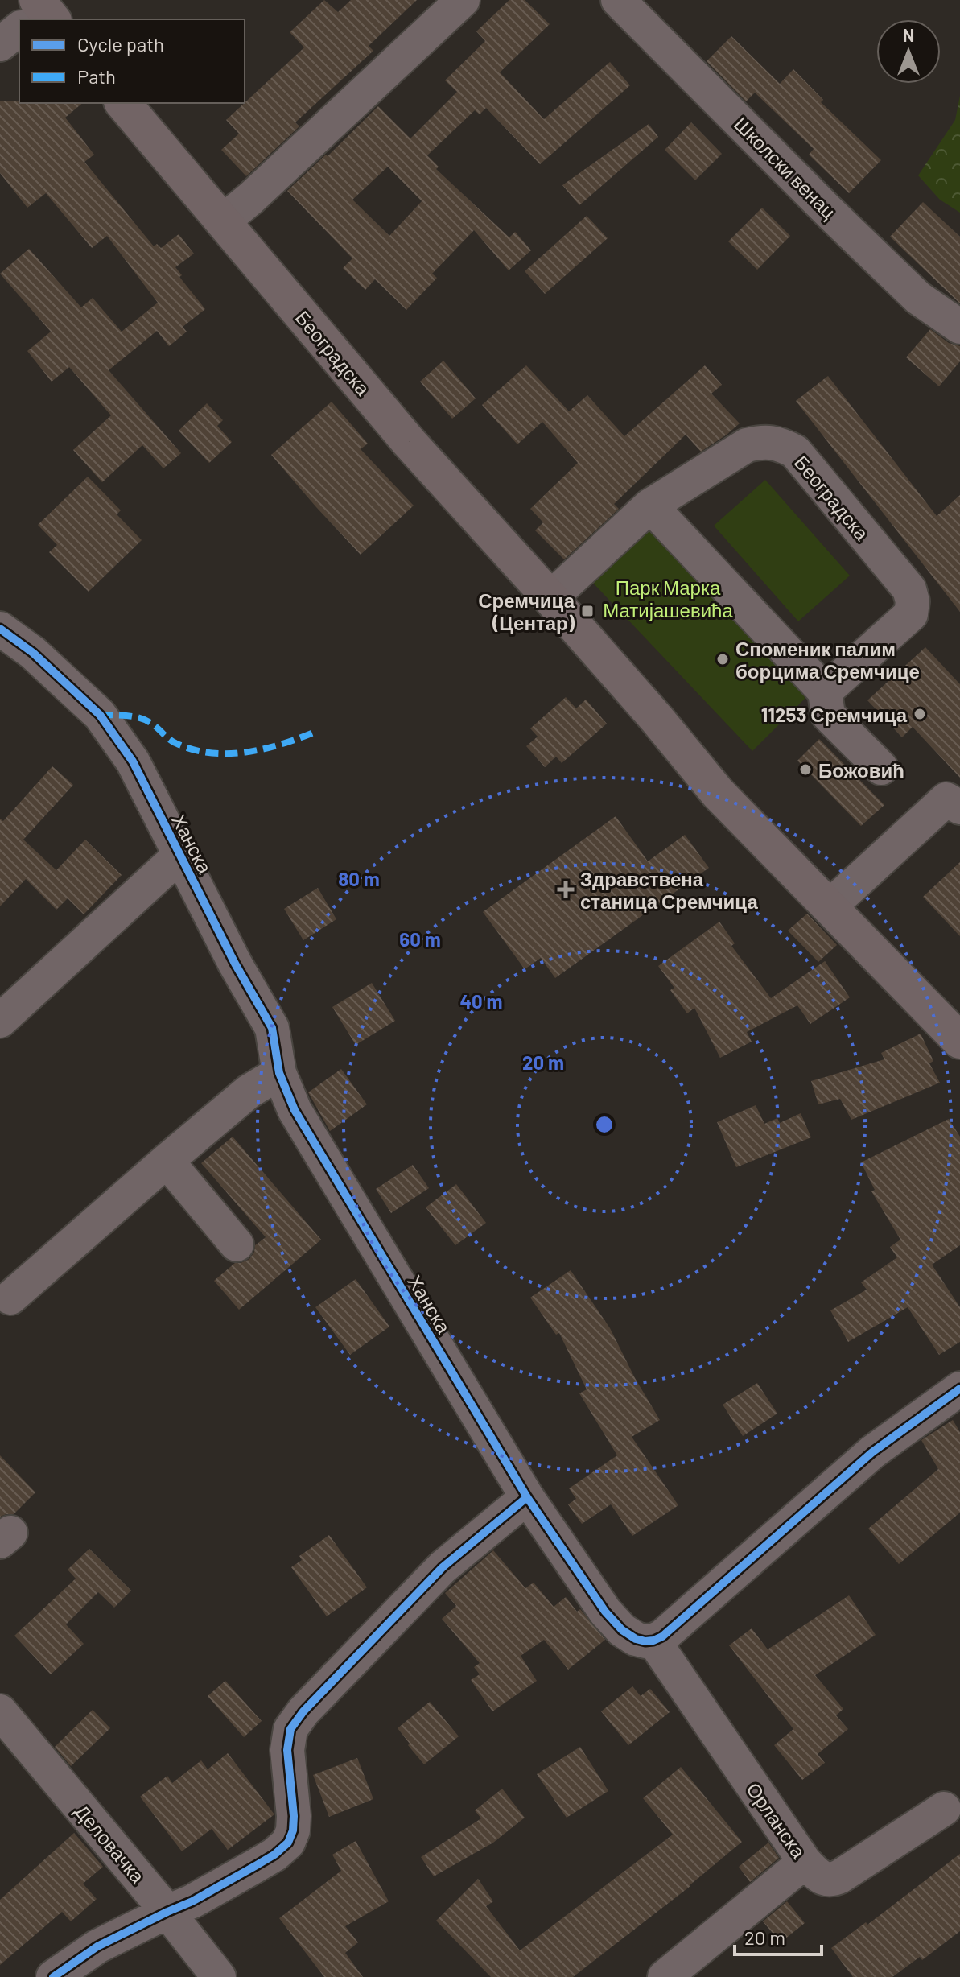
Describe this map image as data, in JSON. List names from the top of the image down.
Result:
{
  "streets": {
    "main road": ["Београдска"],
    "street": [
      "Школски венац",
      "Ханска",
      "Орланска",
      "Деловачка"
    ]
  },
  "crossings": [
    ["Ханска", "Орланска"]
  ],
  "parks": ["Парк Марка Матијашевића"],
  "places": {
    "transit": ["Сремчица (Центар)"],
    "other": ["Споменик палим борцима Сремчице", "11253 Сремчица", "Божовић"],
    "health": ["Здравствена станица Сремчица"]
  },
  "legend": ["Cycle path", "Path"],
  "scale_bar": "20 m",
  "north": "top",
  "rings": [
    "80 m",
    "60 m",
    "40 m",
    "20 m"
  ]
}
